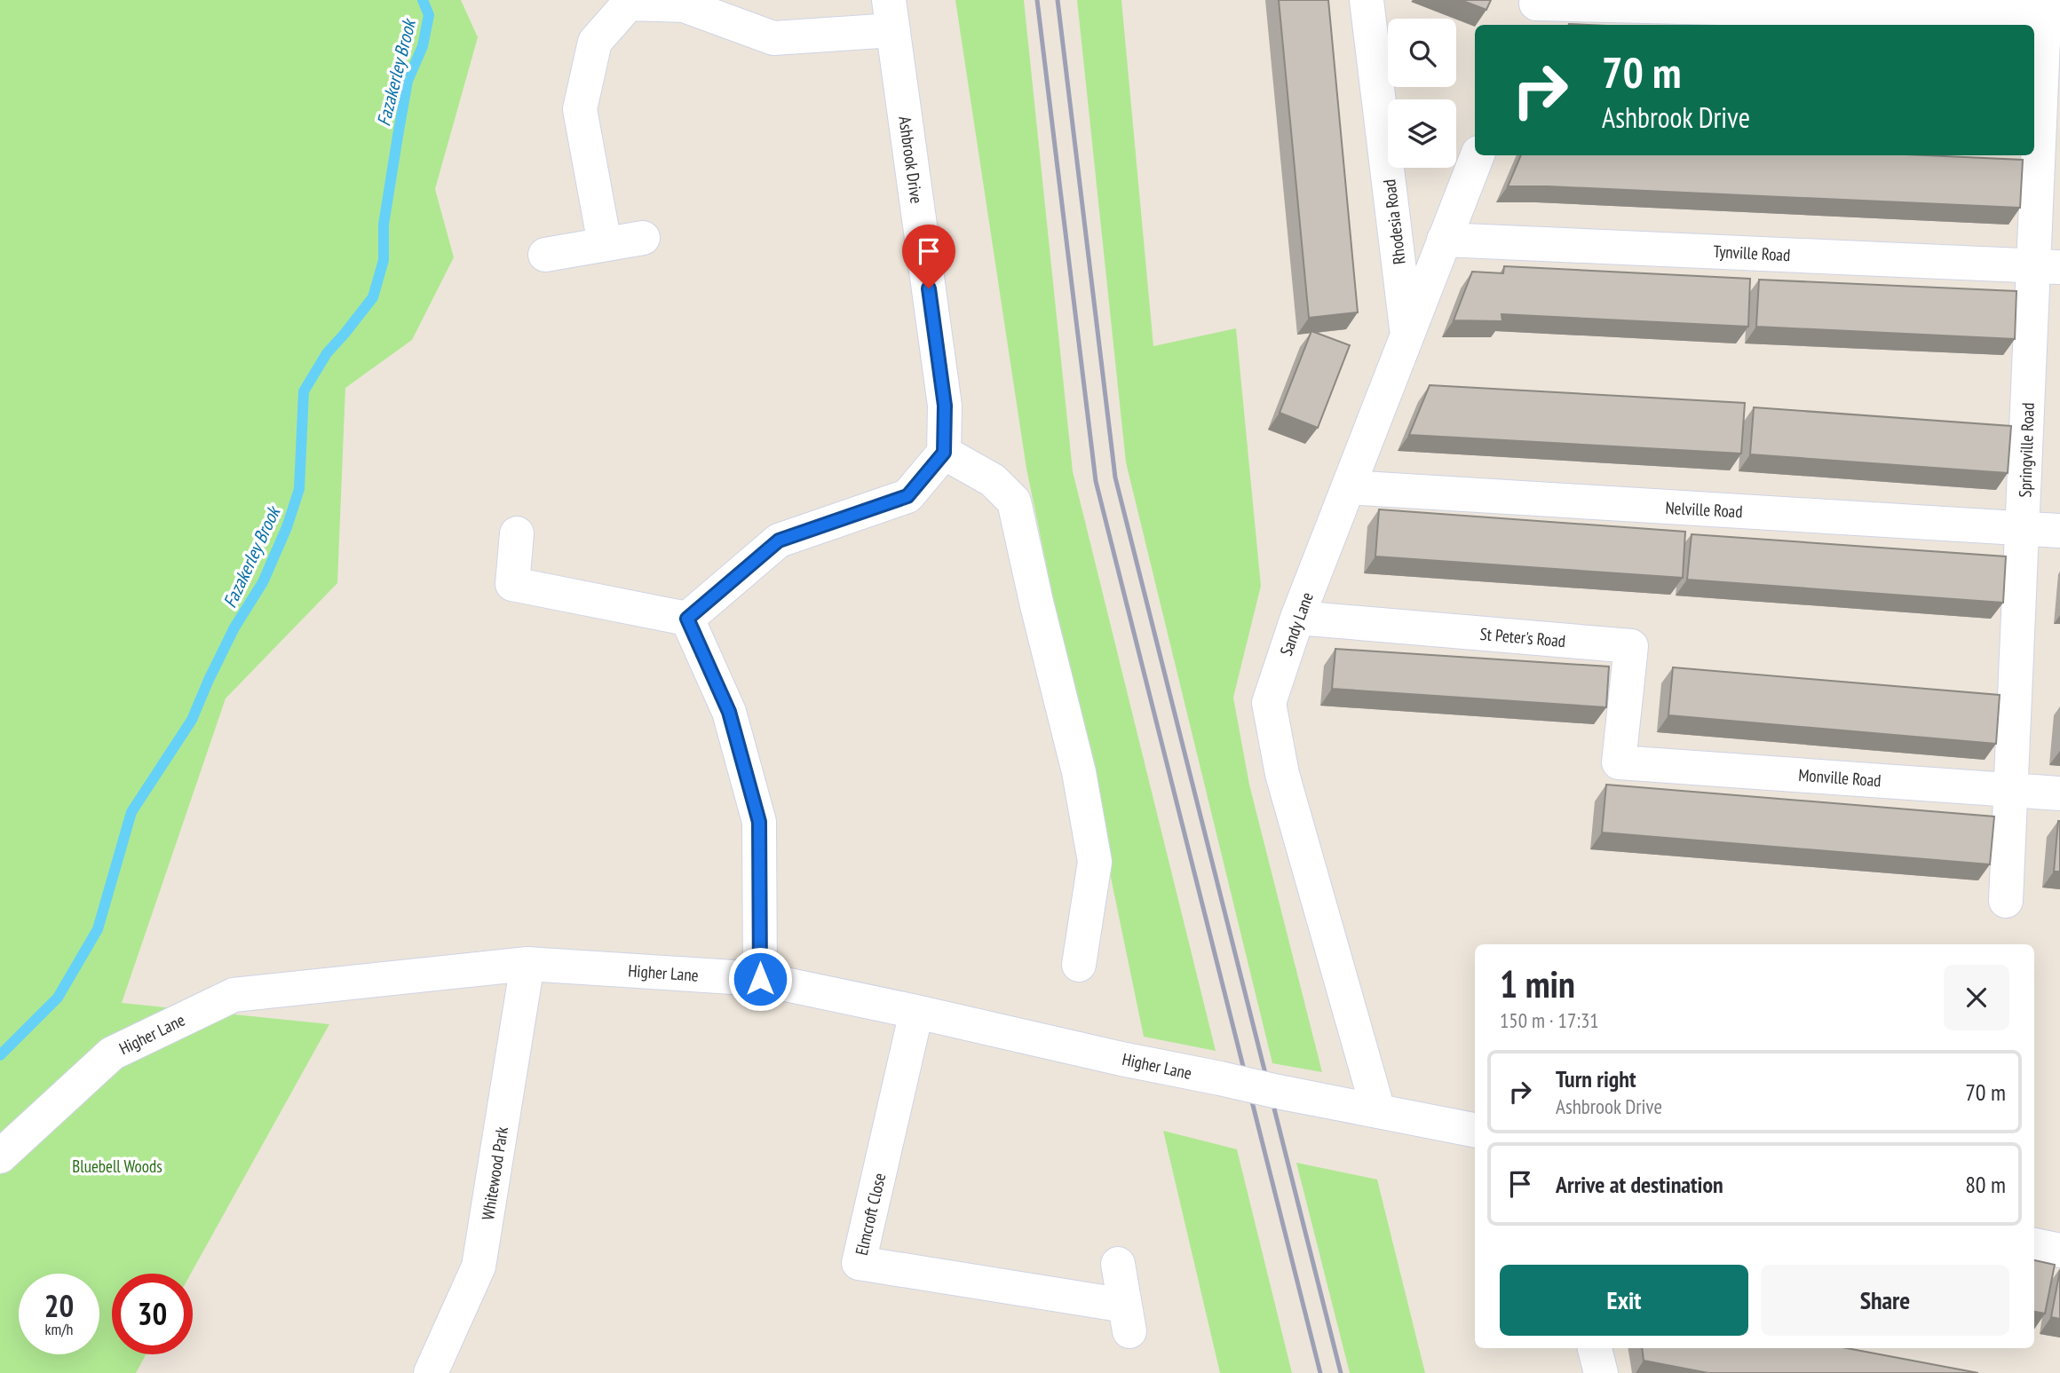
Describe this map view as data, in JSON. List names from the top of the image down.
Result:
{
  "streets": {
    "street": [
      "Ashbrook Drive",
      "Rhodesia Road",
      "Tynville Road",
      "Springville Road",
      "Nelville Road",
      "Sandy Lane",
      "St Peter's Road",
      "Monville Road",
      "Higher Lane",
      "Whitewood Park",
      "Elmcroft Close"
    ]
  },
  "crossings": [
    ["Rhodesia Road", "Sandy Lane"],
    ["Tynville Road", "Springville Road"],
    ["Tynville Road", "Sandy Lane"],
    ["Springville Road", "Nelville Road"],
    ["Springville Road", "Monville Road"],
    ["Nelville Road", "Sandy Lane"],
    ["Sandy Lane", "St Peter's Road"],
    ["Sandy Lane", "Higher Lane"],
    ["St Peter's Road", "Monville Road"],
    ["Higher Lane", "Whitewood Park"],
    ["Higher Lane", "Elmcroft Close"]
  ],
  "water": ["Fazakerley Brook"],
  "parks": ["Bluebell Woods"],
  "page": {
    "turn": ["70 m", "Ashbrook Drive"],
    "heading": ["1 min", "150 m · 17:31"],
    "list": [
      {
        "name": "Turn right",
        "note": "Ashbrook Drive",
        "value": "70 m"
      },
      {
        "name": "Arrive at destination",
        "value": "80 m"
      }
    ],
    "buttons": ["Exit", "Share"],
    "speed": "20 km/h",
    "limit": "30"
  }
}
